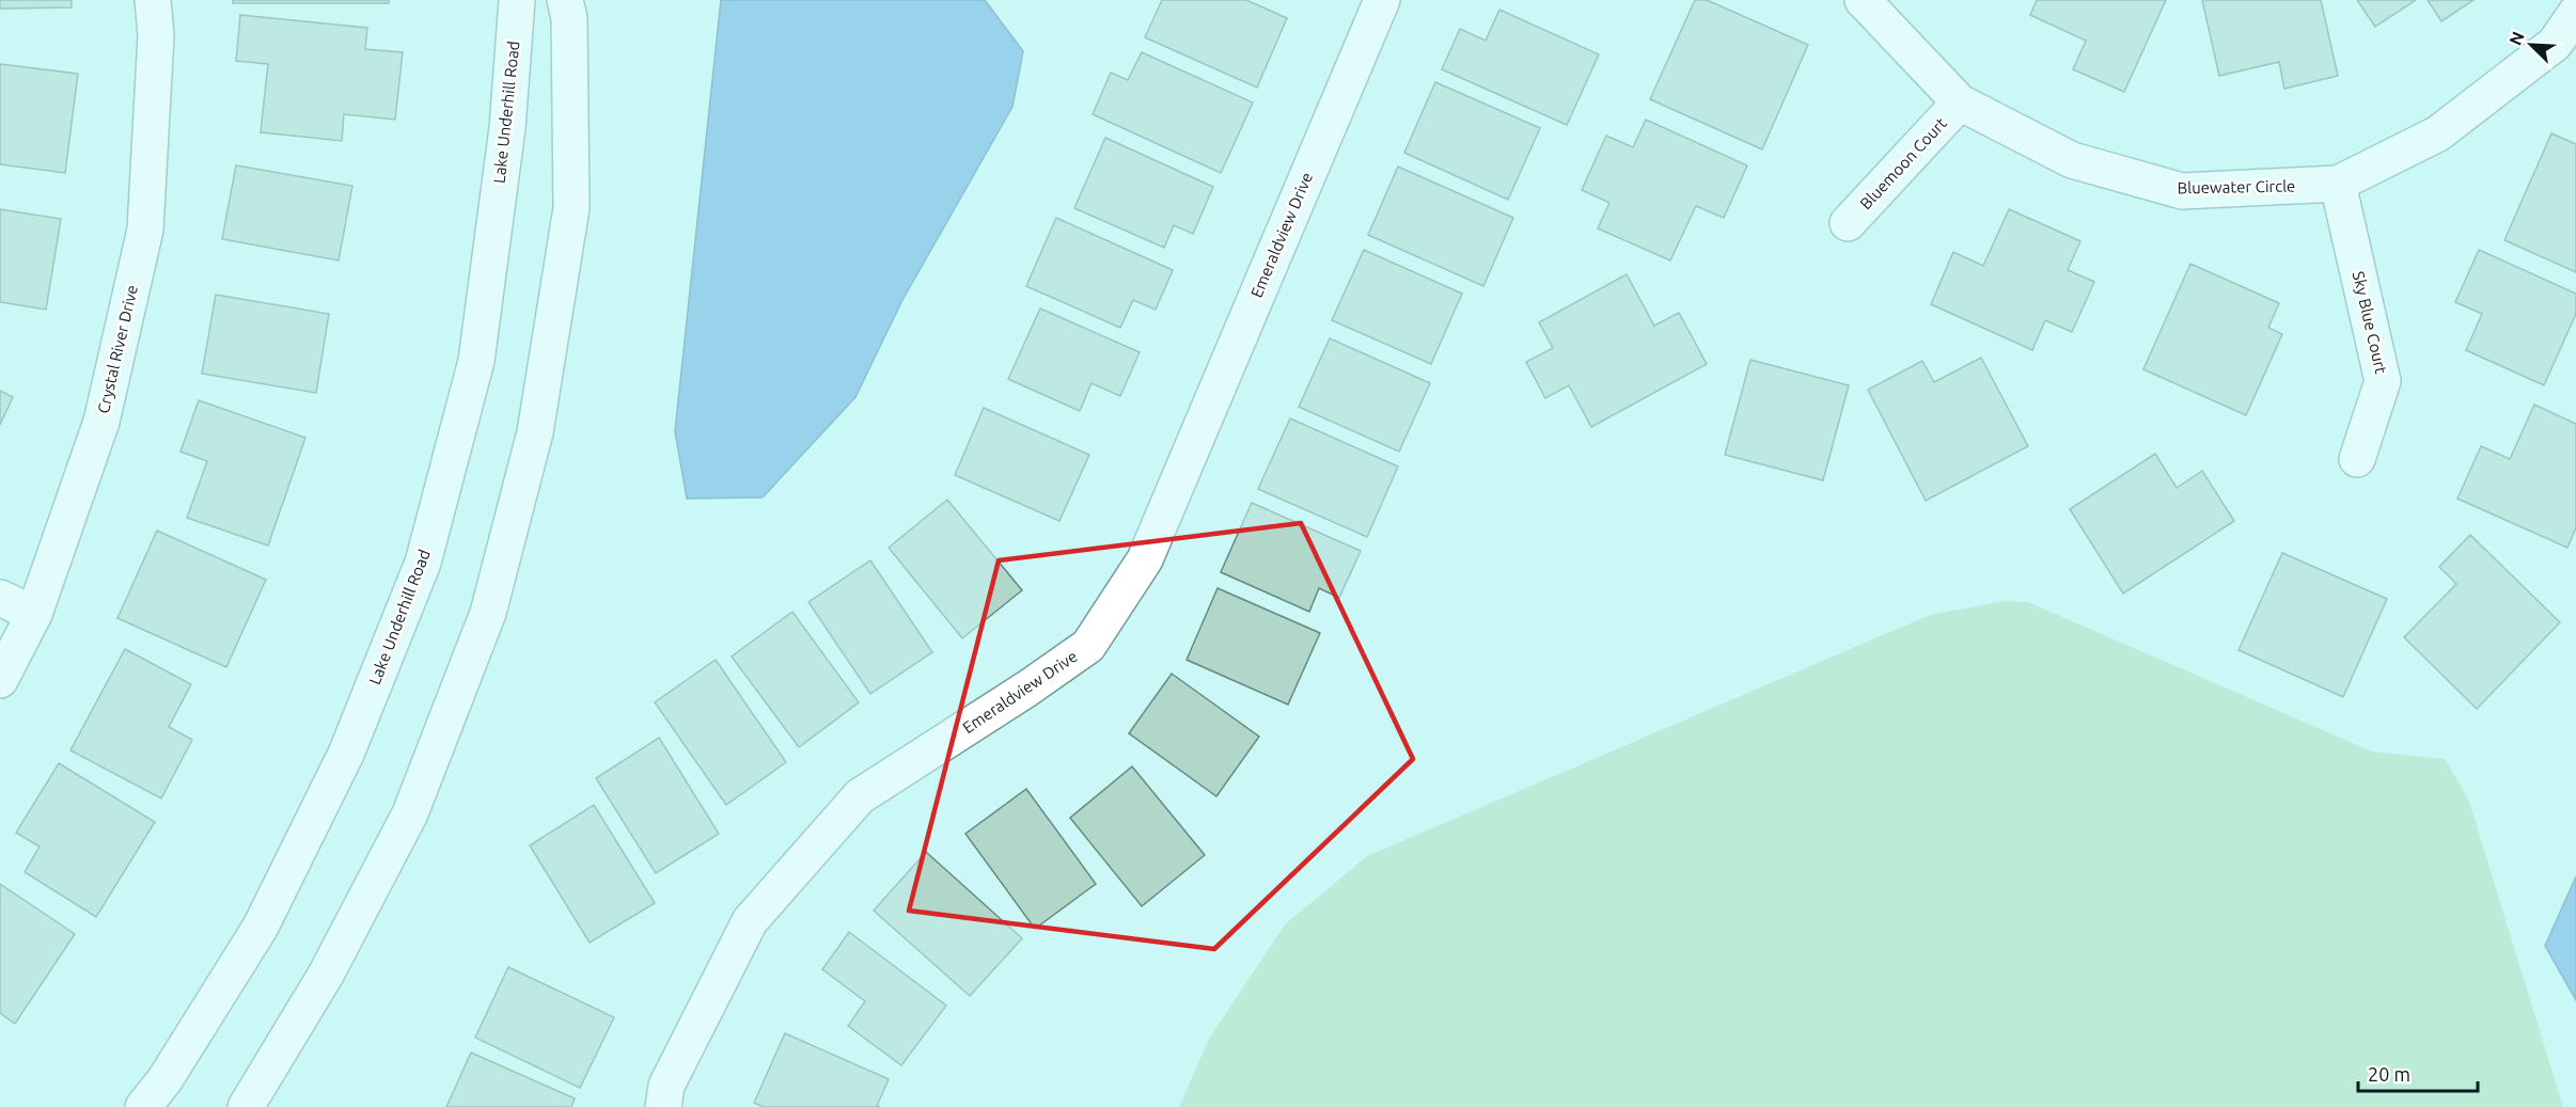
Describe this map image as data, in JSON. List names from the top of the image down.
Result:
{
  "streets": {
    "street": [
      "Lake Underhill Road",
      "Bluemoon Court",
      "Bluewater Circle",
      "Emeraldview Drive",
      "Sky Blue Court",
      "Crystal River Drive"
    ]
  },
  "crossings": [
    ["Bluemoon Court", "Bluewater Circle"],
    ["Bluewater Circle", "Sky Blue Court"]
  ],
  "scale_bar": "20 m",
  "north": "top left"
}
